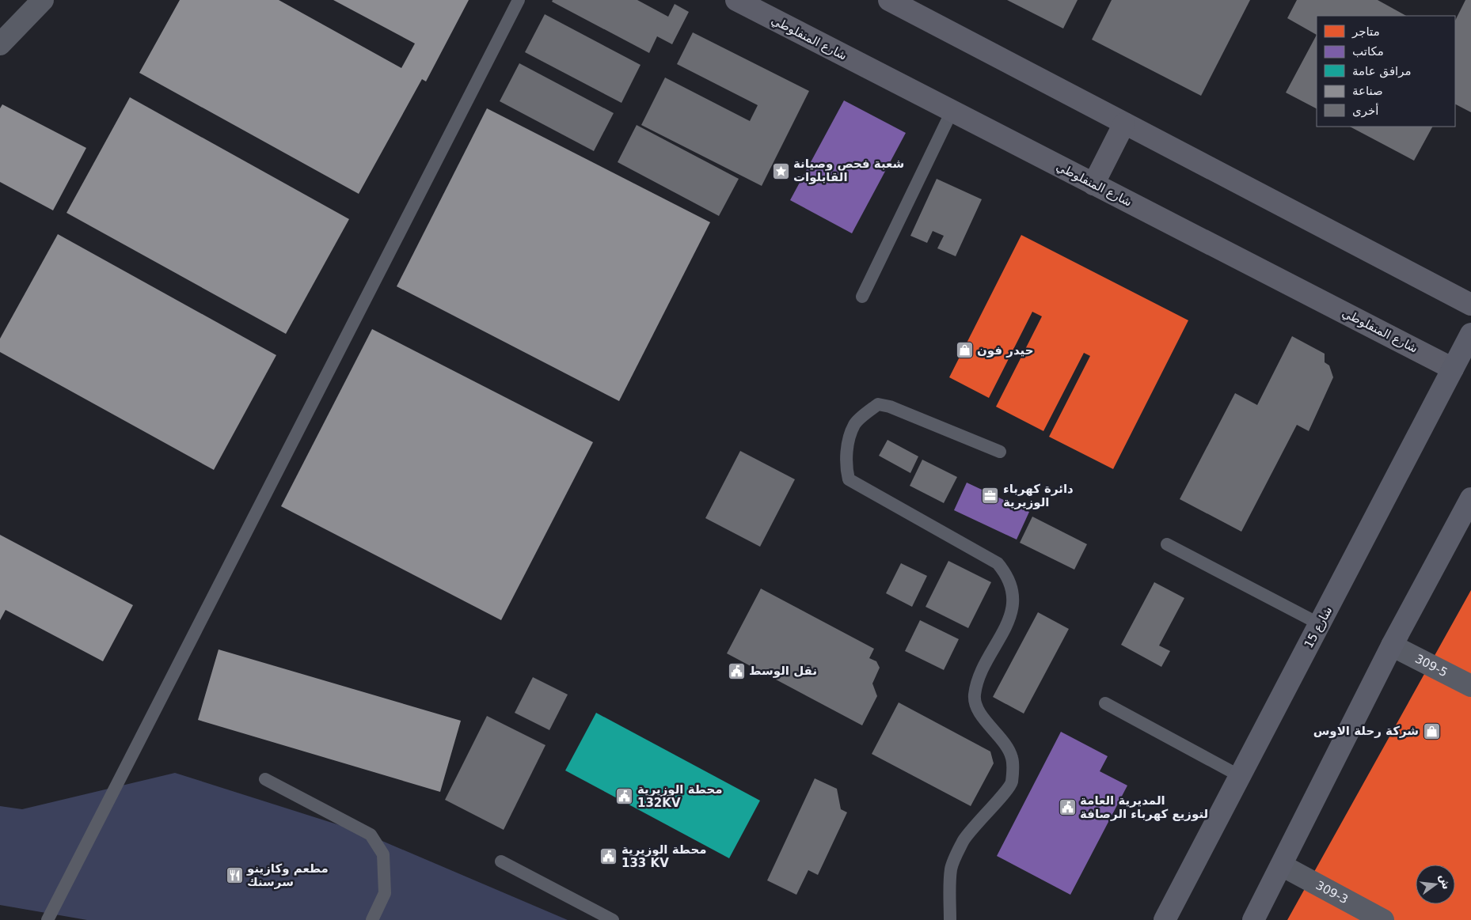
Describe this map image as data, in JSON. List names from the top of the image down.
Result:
{
  "streets": {
    "main road": ["شارع 15"],
    "street": ["شارع المنفلوطي", "309-5", "309-3"]
  },
  "crossings": [
    ["شارع المنفلوطي", "شارع 15"]
  ],
  "places": {
    "place": ["شعبة فحص وصيانة القابلوات"],
    "shop": ["حيدر فون", "شركة رحلة الاوس"],
    "office": ["دائرة كهرباء الوزيرية"],
    "public building": [
      "نقل الوسط",
      "محطة الوزيرية 132KV",
      "المديرية العامة لتوزيع كهرباء الرصافة",
      "محطة الوزيرية 133 KV"
    ],
    "restaurant": ["مطعم وكازينو سرسنك"]
  },
  "legend": [
    "متاجر",
    "مكاتب",
    "مرافق عامة",
    "صناعة",
    "أخرى"
  ],
  "north": "right"
}
